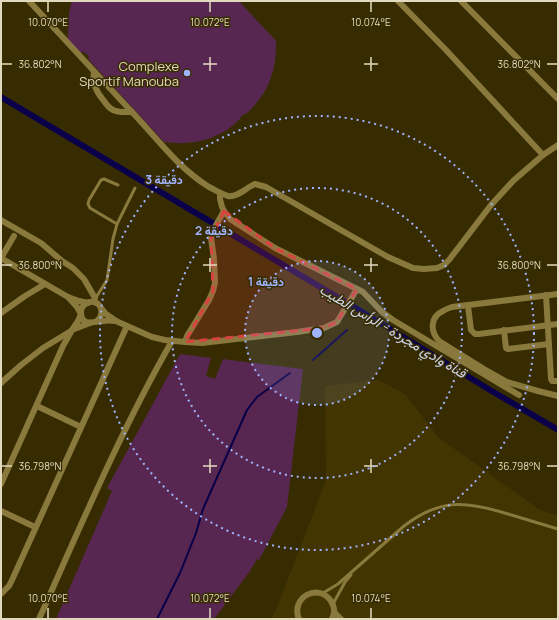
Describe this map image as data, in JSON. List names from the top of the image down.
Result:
{
  "water": ["قناة وادي مجردة - الرأس الطيب"],
  "places": ["Complexe Sportif Manouba"],
  "coordinates": [
    "10.070°E",
    "10.072°E",
    "10.074°E",
    "36.802°N",
    "36.800°N",
    "36.798°N"
  ],
  "rings": ["3 دقيقة", "2 دقيقة", "1 دقيقة"]
}
